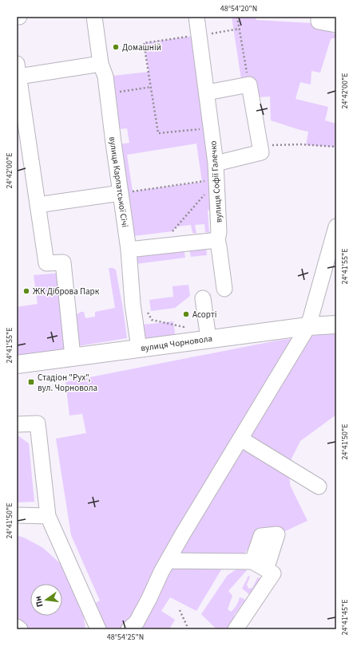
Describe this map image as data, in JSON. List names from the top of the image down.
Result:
{
  "streets": {
    "main road": ["вулиця Чорновола"],
    "street": ["вулиця Карпатської Січі", "вулиця Софії Галечко"]
  },
  "crossings": [
    ["вулиця Карпатської Січі", "вулиця Чорновола"]
  ],
  "places": {
    "other": ["Домашній", "ЖК Діброва Парк", "Асорті"],
    "transit": ["Стадіон \"Рух\", вул. Чорновола"]
  },
  "north": "left",
  "coordinates": [
    "48°54'20\"N",
    "24°42'00\"E",
    "24°41'55\"E",
    "24°41'50\"E",
    "24°41'45\"E",
    "48°54'25\"N"
  ]
}
